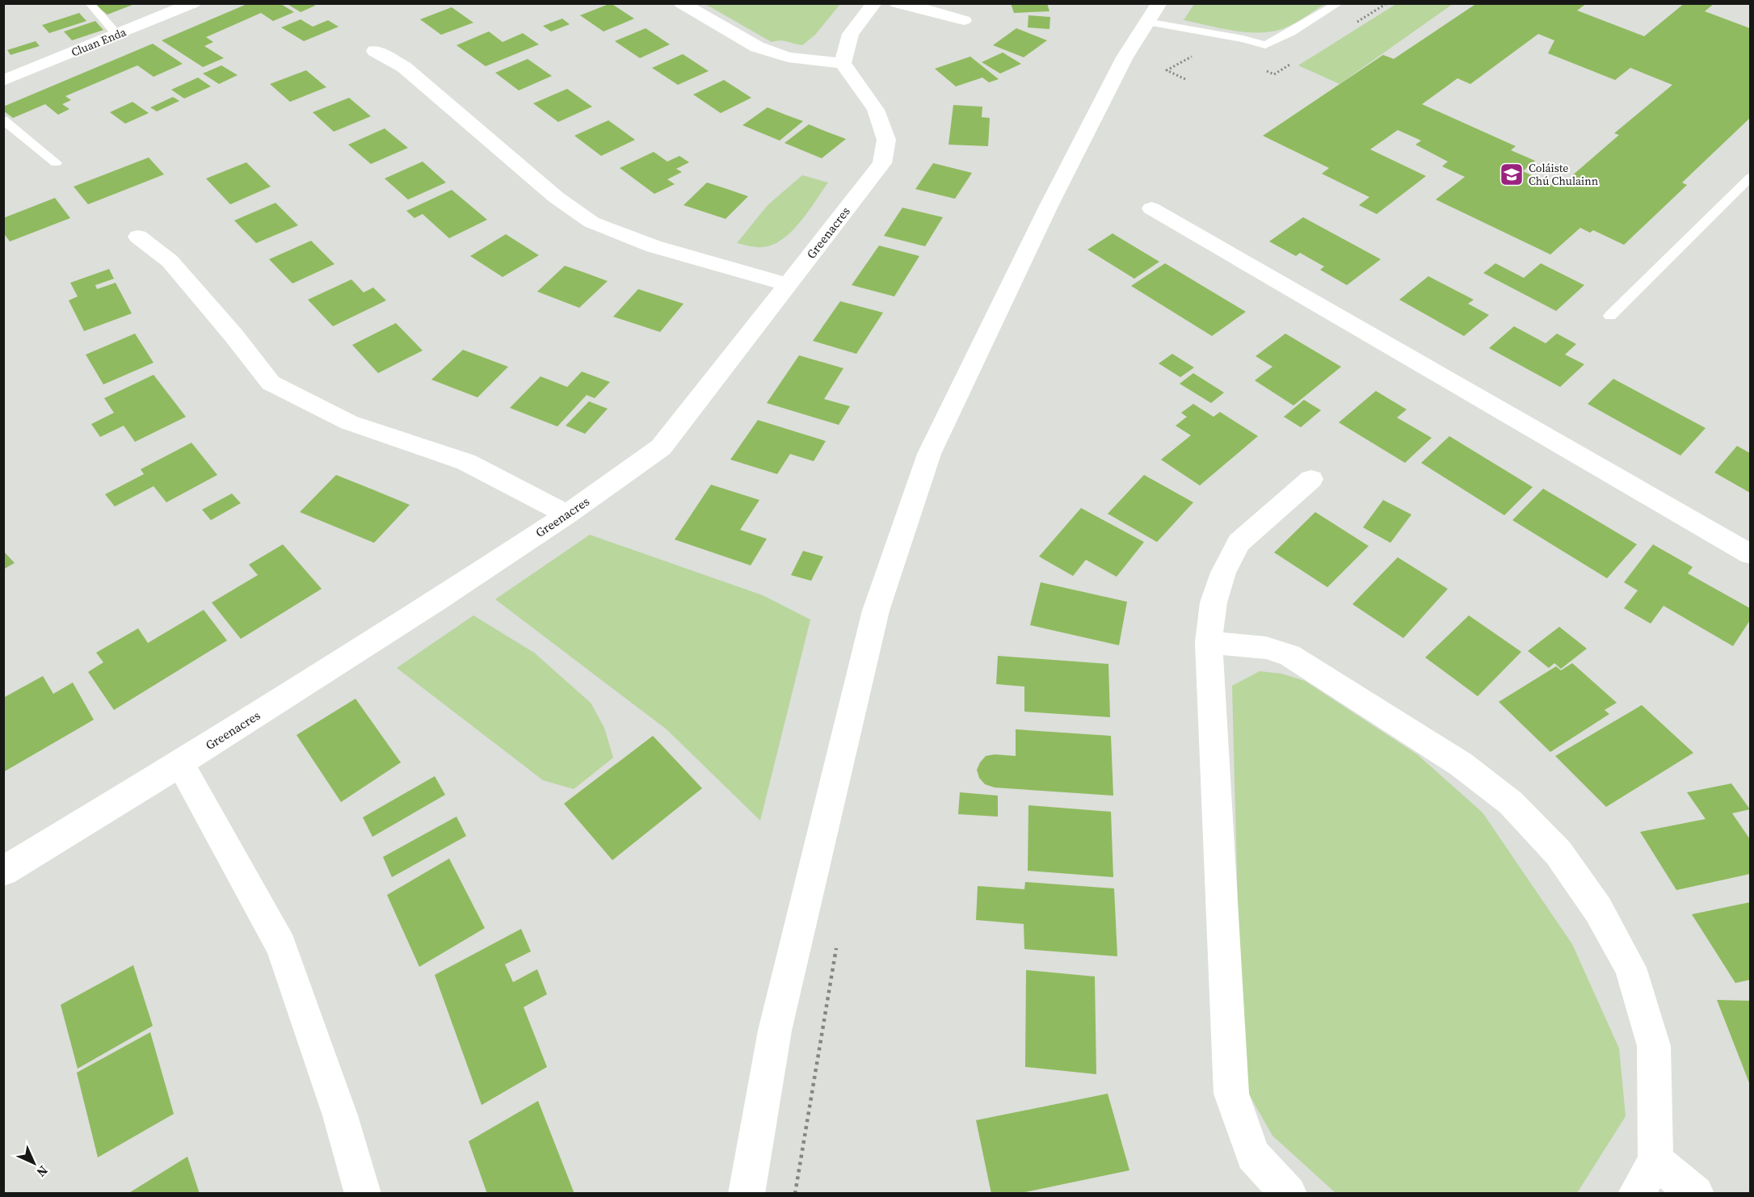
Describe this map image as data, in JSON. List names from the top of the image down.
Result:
{
  "streets": {
    "street": ["Cluan Enda", "Greenacres"]
  },
  "places": {
    "school or university": ["Coláiste Chú Chulainn"]
  },
  "north": "bottom right"
}
